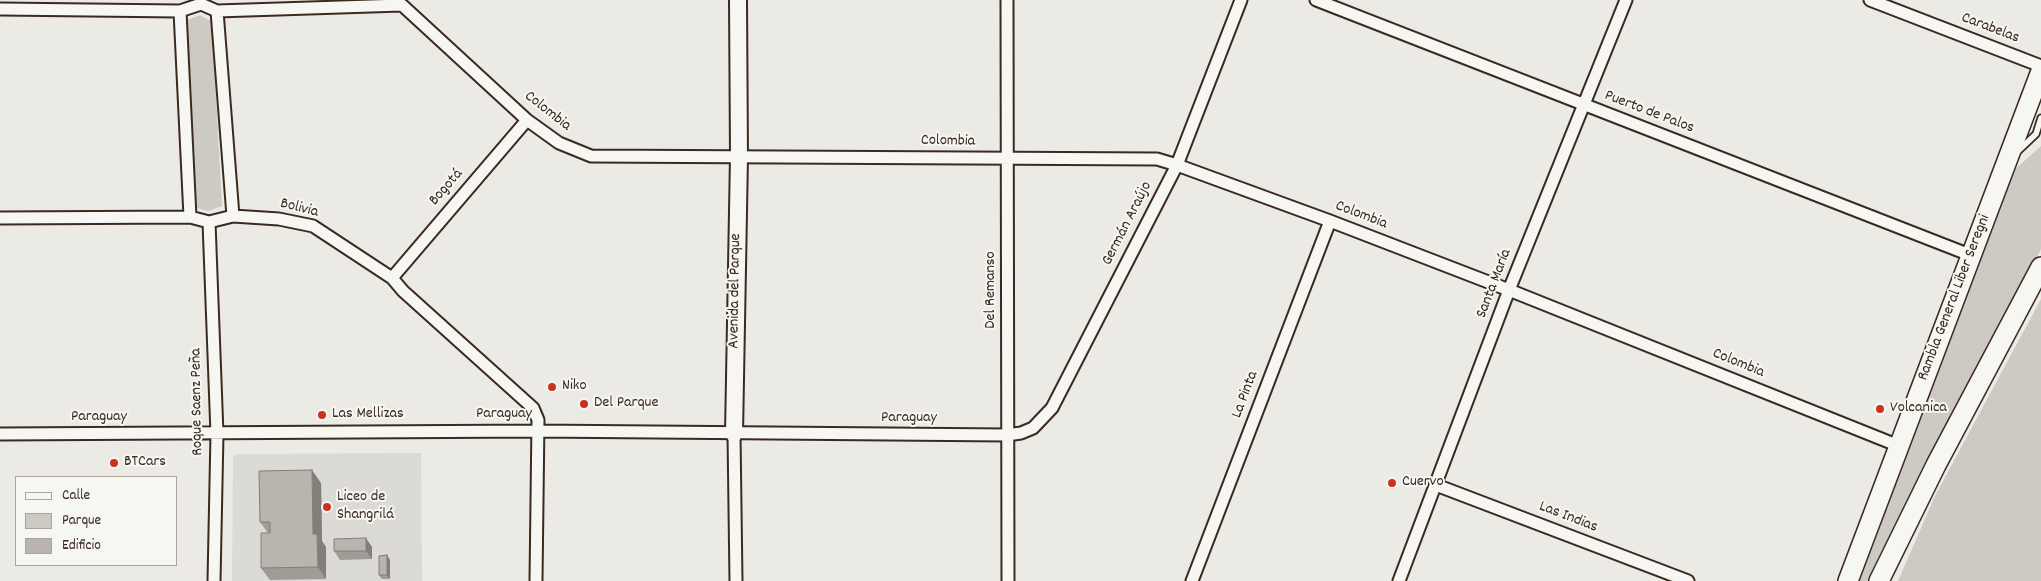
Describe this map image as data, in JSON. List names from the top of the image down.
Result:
{
  "streets": {
    "main road": ["Rambla General Liber Seregni"],
    "street": [
      "Carabelas",
      "Colombia",
      "Puerto de Palos",
      "Bogotá",
      "Bolivia",
      "Germán Araújo",
      "Santa María",
      "Del Remanso",
      "Avenida del Parque",
      "La Pinta",
      "Roque Saenz Peña",
      "Paraguay",
      "Las Indias"
    ]
  },
  "crossings": [
    ["Colombia", "Bogotá"],
    ["Colombia", "Germán Araújo"],
    ["Colombia", "Santa María"],
    ["Colombia", "Del Remanso"],
    ["Colombia", "Avenida del Parque"],
    ["Colombia", "Rambla General Liber Seregni"],
    ["Colombia", "La Pinta"],
    ["Puerto de Palos", "Santa María"],
    ["Puerto de Palos", "Rambla General Liber Seregni"],
    ["Bogotá", "Bolivia"],
    ["Bolivia", "Roque Saenz Peña"],
    ["Bolivia", "Paraguay"],
    ["Germán Araújo", "Del Remanso"],
    ["Germán Araújo", "Paraguay"],
    ["Santa María", "Las Indias"],
    ["Del Remanso", "Paraguay"],
    ["Avenida del Parque", "Paraguay"],
    ["Roque Saenz Peña", "Paraguay"]
  ],
  "places": [
    "Niko",
    "Del Parque",
    "Volcanica",
    "Las Mellizas",
    "BTCars",
    "Cuervo",
    "Liceo de Shangrilá"
  ],
  "legend": ["Calle", "Parque", "Edificio"]
}
